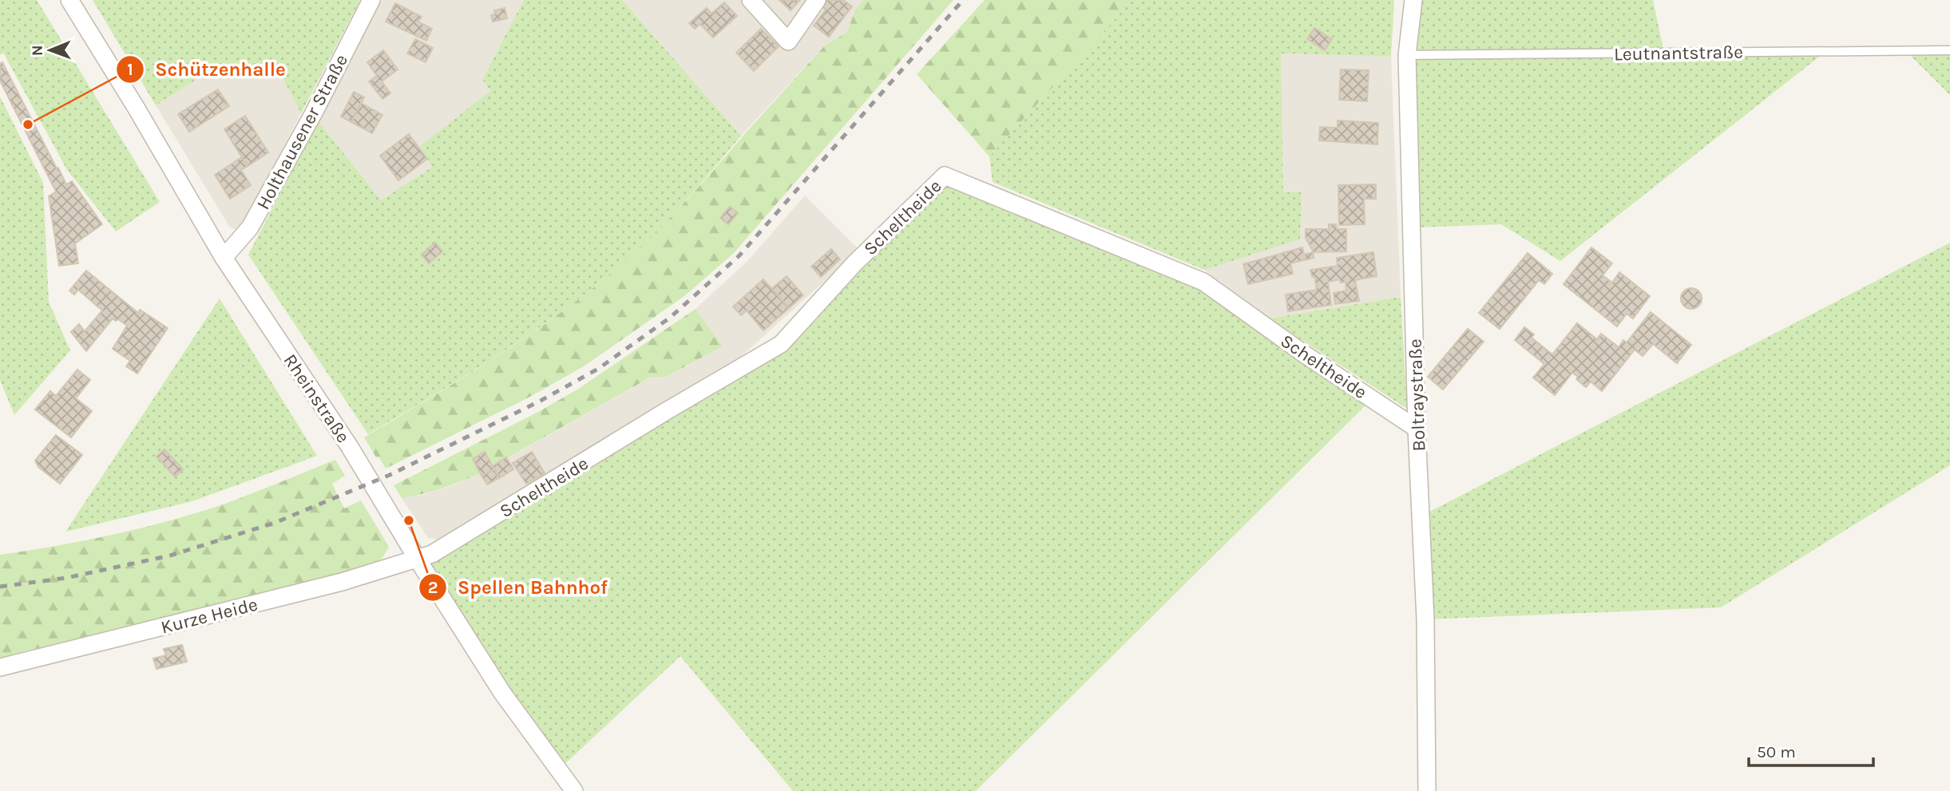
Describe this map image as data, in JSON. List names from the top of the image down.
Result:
{
  "streets": {
    "street": [
      "Holthausener Straße",
      "Scheltheide",
      "Boltraystraße",
      "Rheinstraße",
      "Kurze Heide"
    ],
    "lane": ["Leutnantstraße"]
  },
  "crossings": [
    ["Leutnantstraße", "Boltraystraße"],
    ["Holthausener Straße", "Rheinstraße"],
    ["Scheltheide", "Boltraystraße"],
    ["Scheltheide", "Rheinstraße"],
    ["Scheltheide", "Kurze Heide"],
    ["Rheinstraße", "Kurze Heide"]
  ],
  "places": ["Schützenhalle", "Spellen Bahnhof"],
  "scale_bar": "50 m",
  "north": "left"
}
